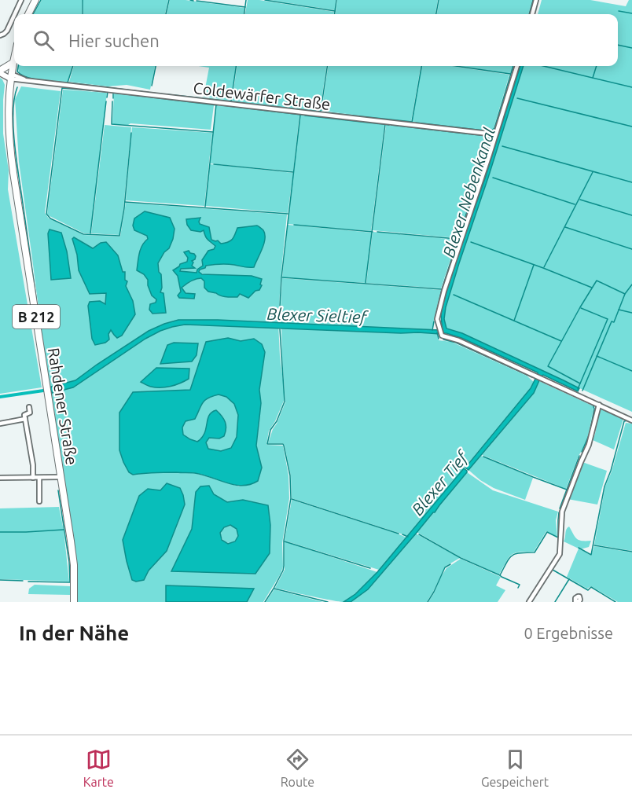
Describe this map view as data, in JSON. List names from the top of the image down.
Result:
{
  "streets": {
    "main road": ["B 212", "Rahdener Straße"],
    "street": ["Coldewärfer Straße"]
  },
  "crossings": [
    ["Coldewärfer Straße", "B 212"],
    ["Coldewärfer Straße", "Rahdener Straße"],
    ["B 212", "Rahdener Straße"]
  ],
  "water": ["Blexer Nebenkanal", "Blexer Sieltief", "Blexer Tief"],
  "page": {
    "search": "Hier suchen",
    "heading": ["In der Nähe", "0 Ergebnisse"],
    "nav": ["Karte", "Route", "Gespeichert"]
  }
}
